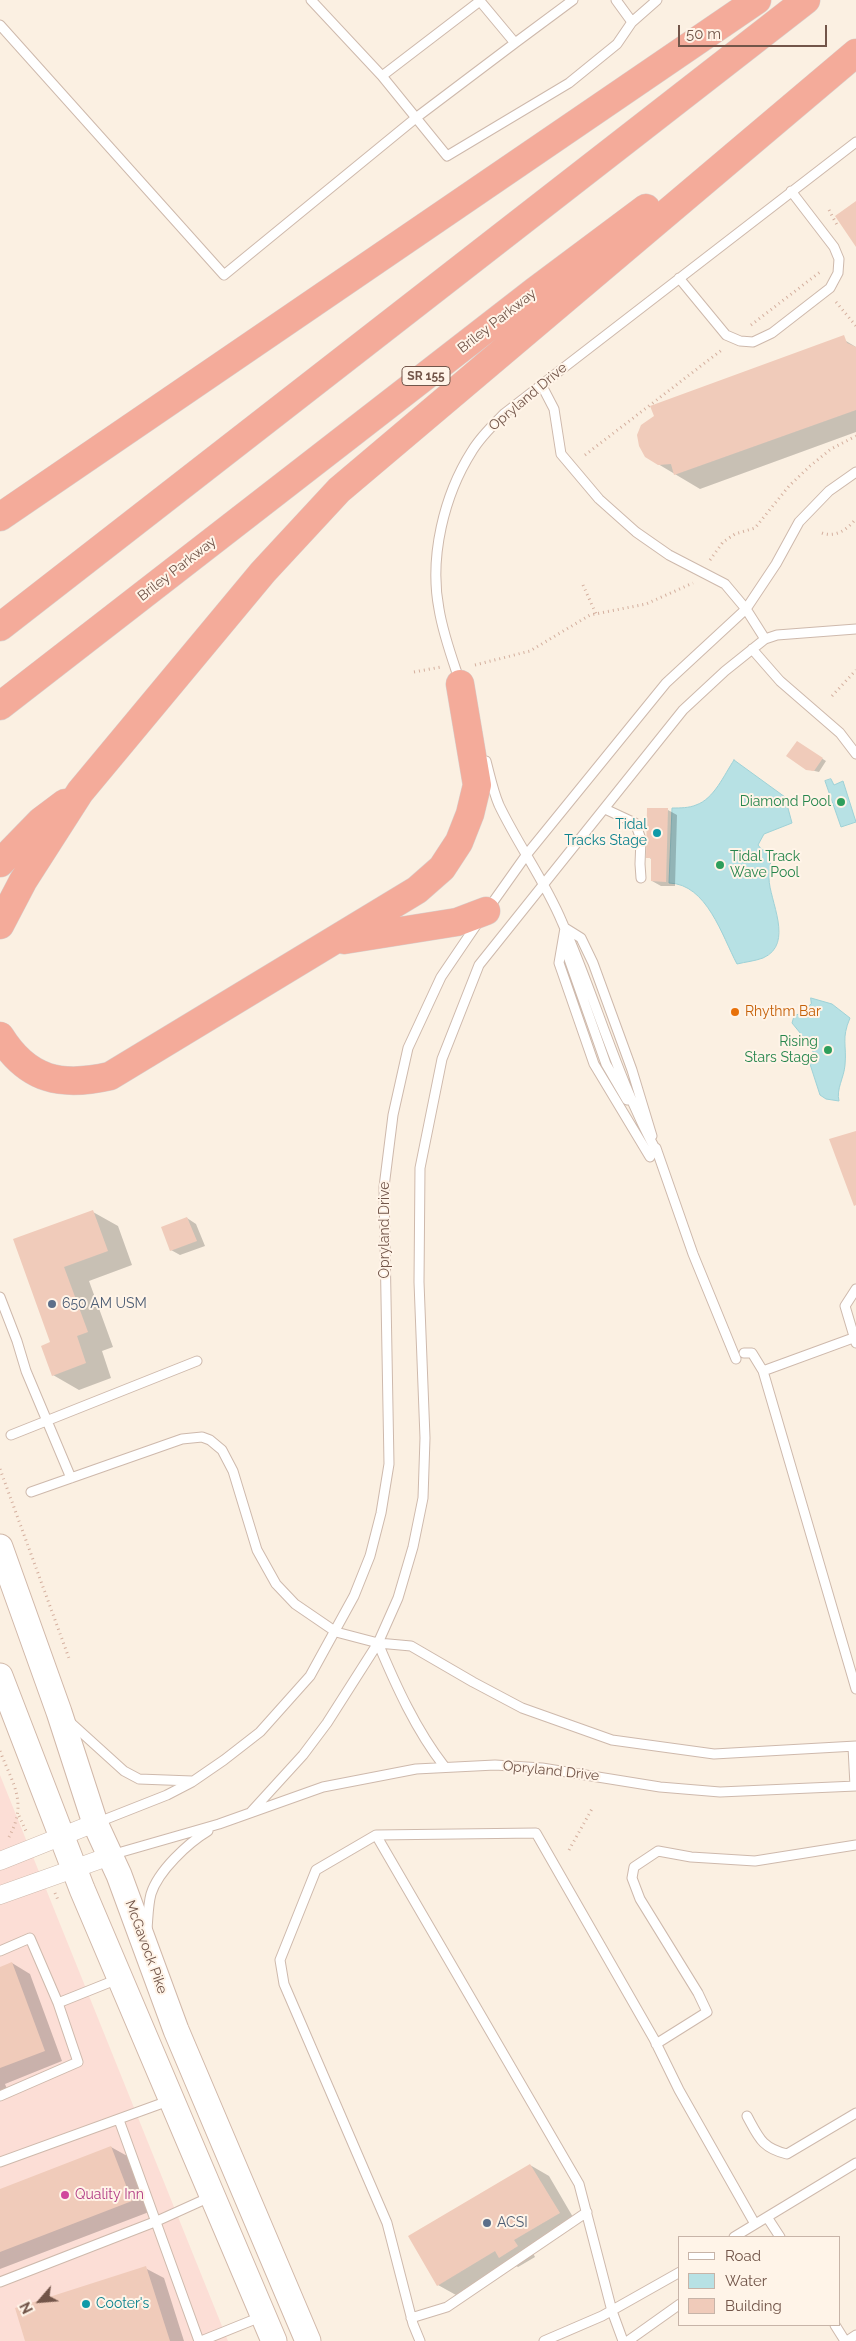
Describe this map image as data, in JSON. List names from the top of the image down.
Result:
{
  "streets": {
    "highway": ["Briley Parkway", "SR 155"],
    "street": ["McGavock Pike"],
    "lane": ["Opryland Drive"]
  },
  "crossings": [
    ["Opryland Drive", "McGavock Pike"]
  ],
  "places": [
    "Diamond Pool",
    "Tidal Tracks Stage",
    "Tidal Track Wave Pool",
    "Rhythm Bar",
    "Rising Stars Stage",
    "650 AM USM",
    "Quality Inn",
    "ACSI",
    "Cooter's"
  ],
  "legend": ["Road", "Water", "Building"],
  "scale_bar": "50 m",
  "north": "bottom left"
}
